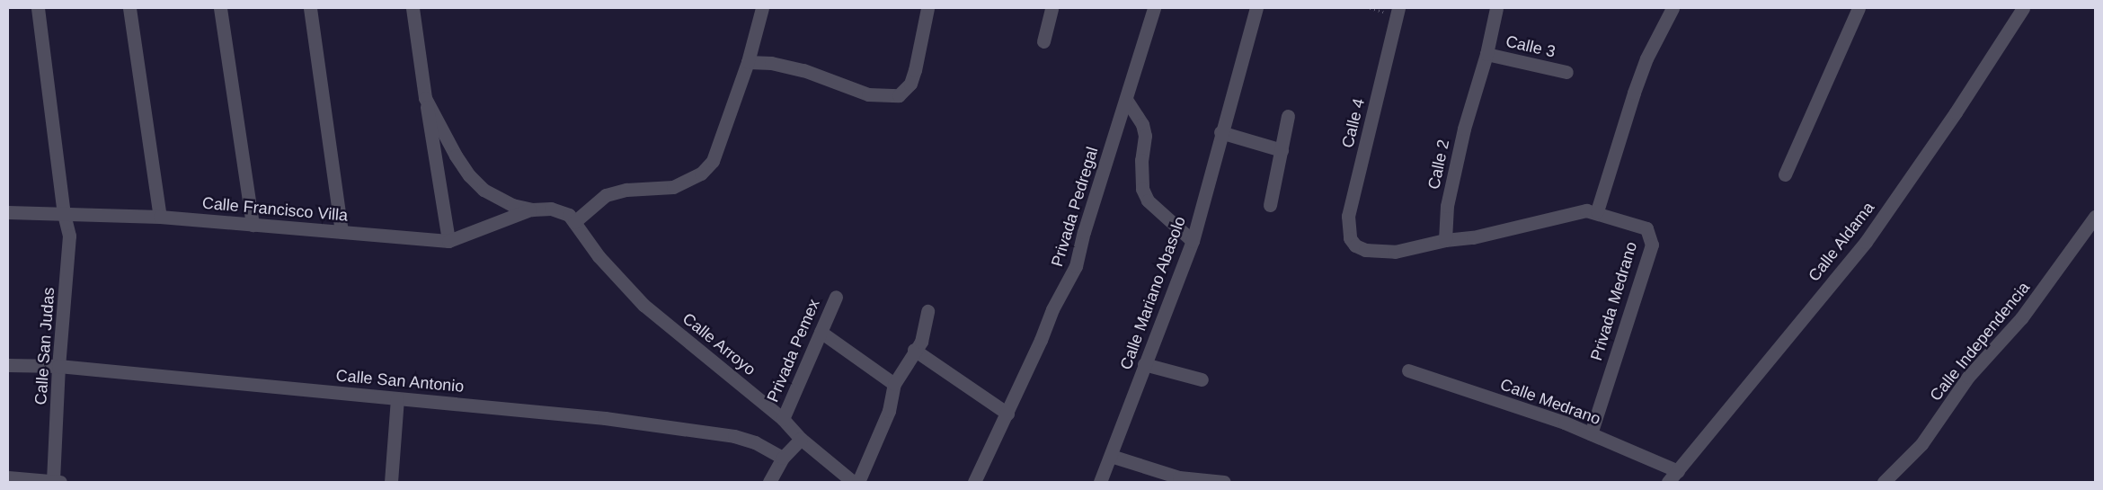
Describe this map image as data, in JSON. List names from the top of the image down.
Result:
{
  "streets": {
    "street": [
      "Calle 3",
      "Calle 4",
      "Calle 2",
      "Privada Pedregal",
      "Calle Francisco Villa",
      "Calle Aldama",
      "Calle Mariano Abasolo",
      "Privada Medrano",
      "Calle Independencia",
      "Calle Arroyo",
      "Calle San Judas",
      "Privada Pemex",
      "Calle San Antonio",
      "Calle Medrano"
    ]
  },
  "crossings": [
    ["Calle 3", "Calle 2"],
    ["Calle 4", "Calle 2"],
    ["Calle Francisco Villa", "Calle San Judas"],
    ["Calle Aldama", "Calle Medrano"],
    ["Privada Medrano", "Calle Medrano"],
    ["Calle Arroyo", "Privada Pemex"],
    ["Calle San Judas", "Calle San Antonio"]
  ]
}
